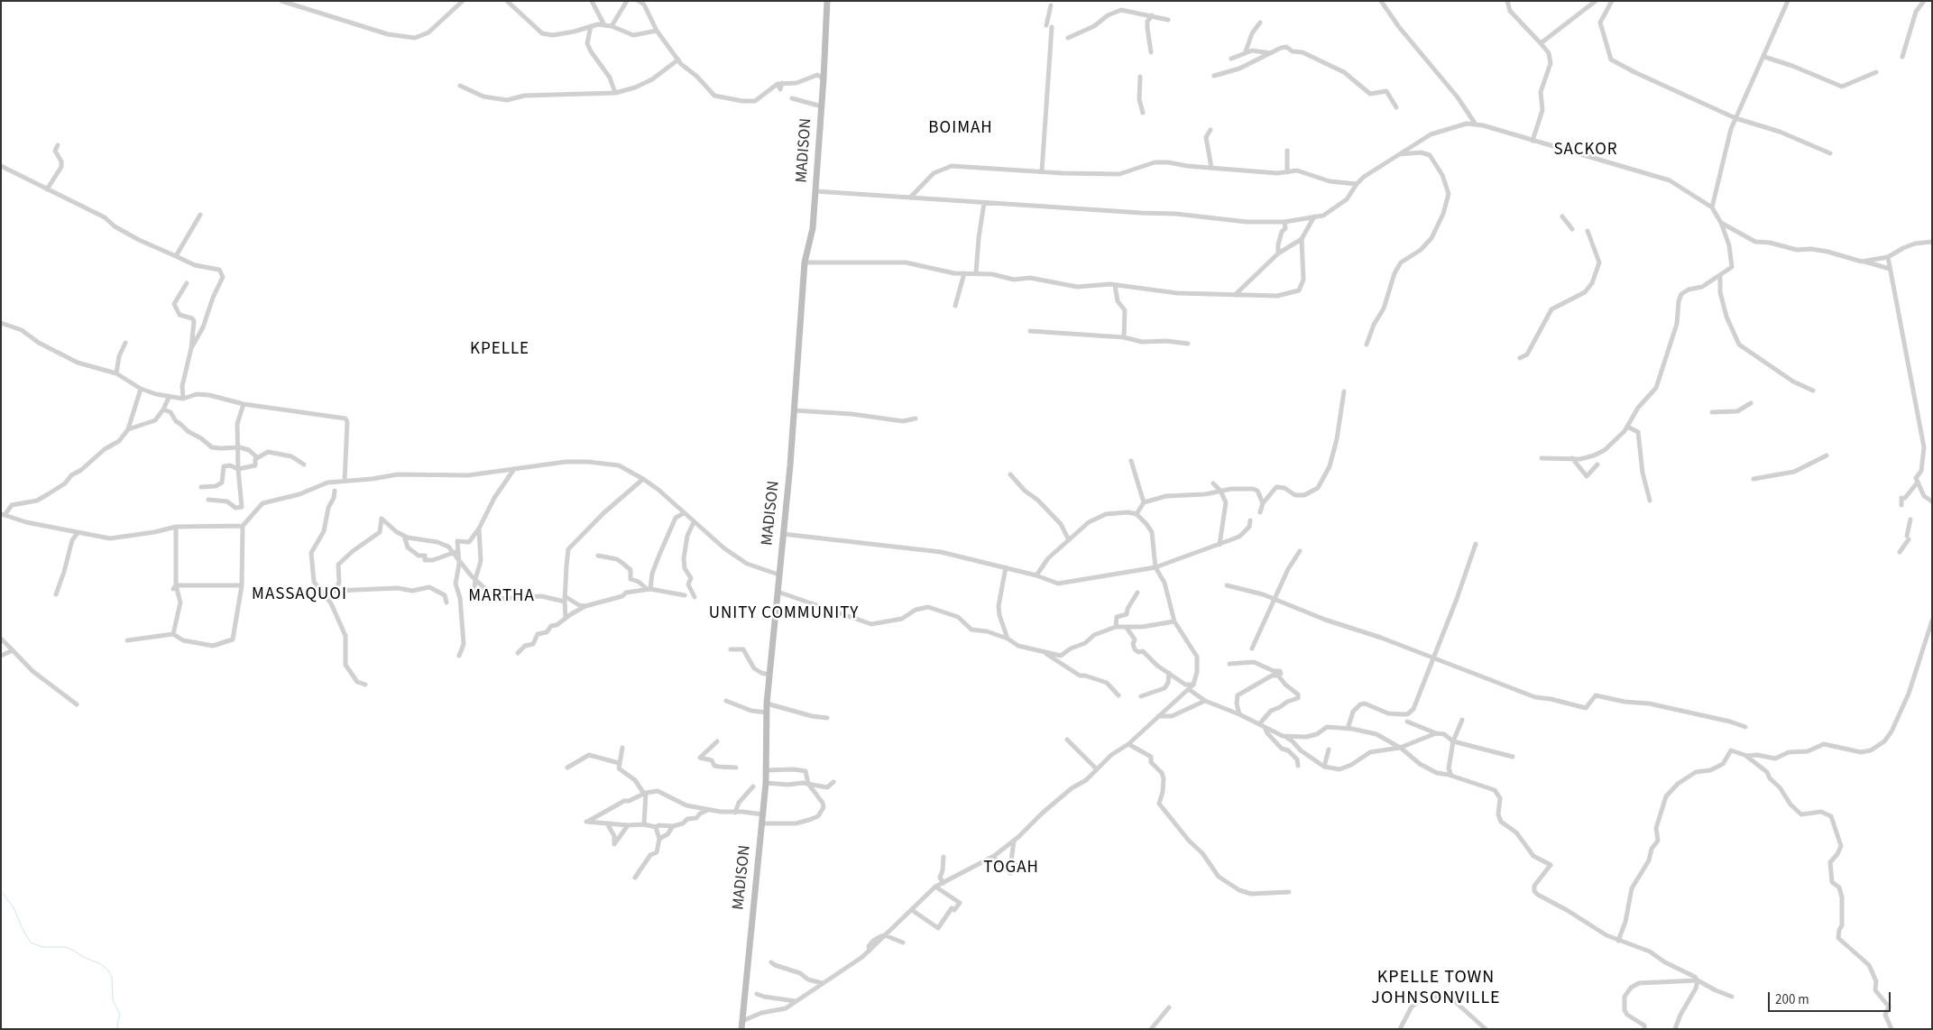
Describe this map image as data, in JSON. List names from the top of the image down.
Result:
{
  "streets": {
    "street": ["MADISON"]
  },
  "districts": [
    "BOIMAH",
    "SACKOR",
    "KPELLE",
    "MASSAQUOI",
    "MARTHA",
    "UNITY COMMUNITY",
    "TOGAH",
    "KPELLE TOWN JOHNSONVILLE"
  ],
  "scale_bar": "200 m"
}
